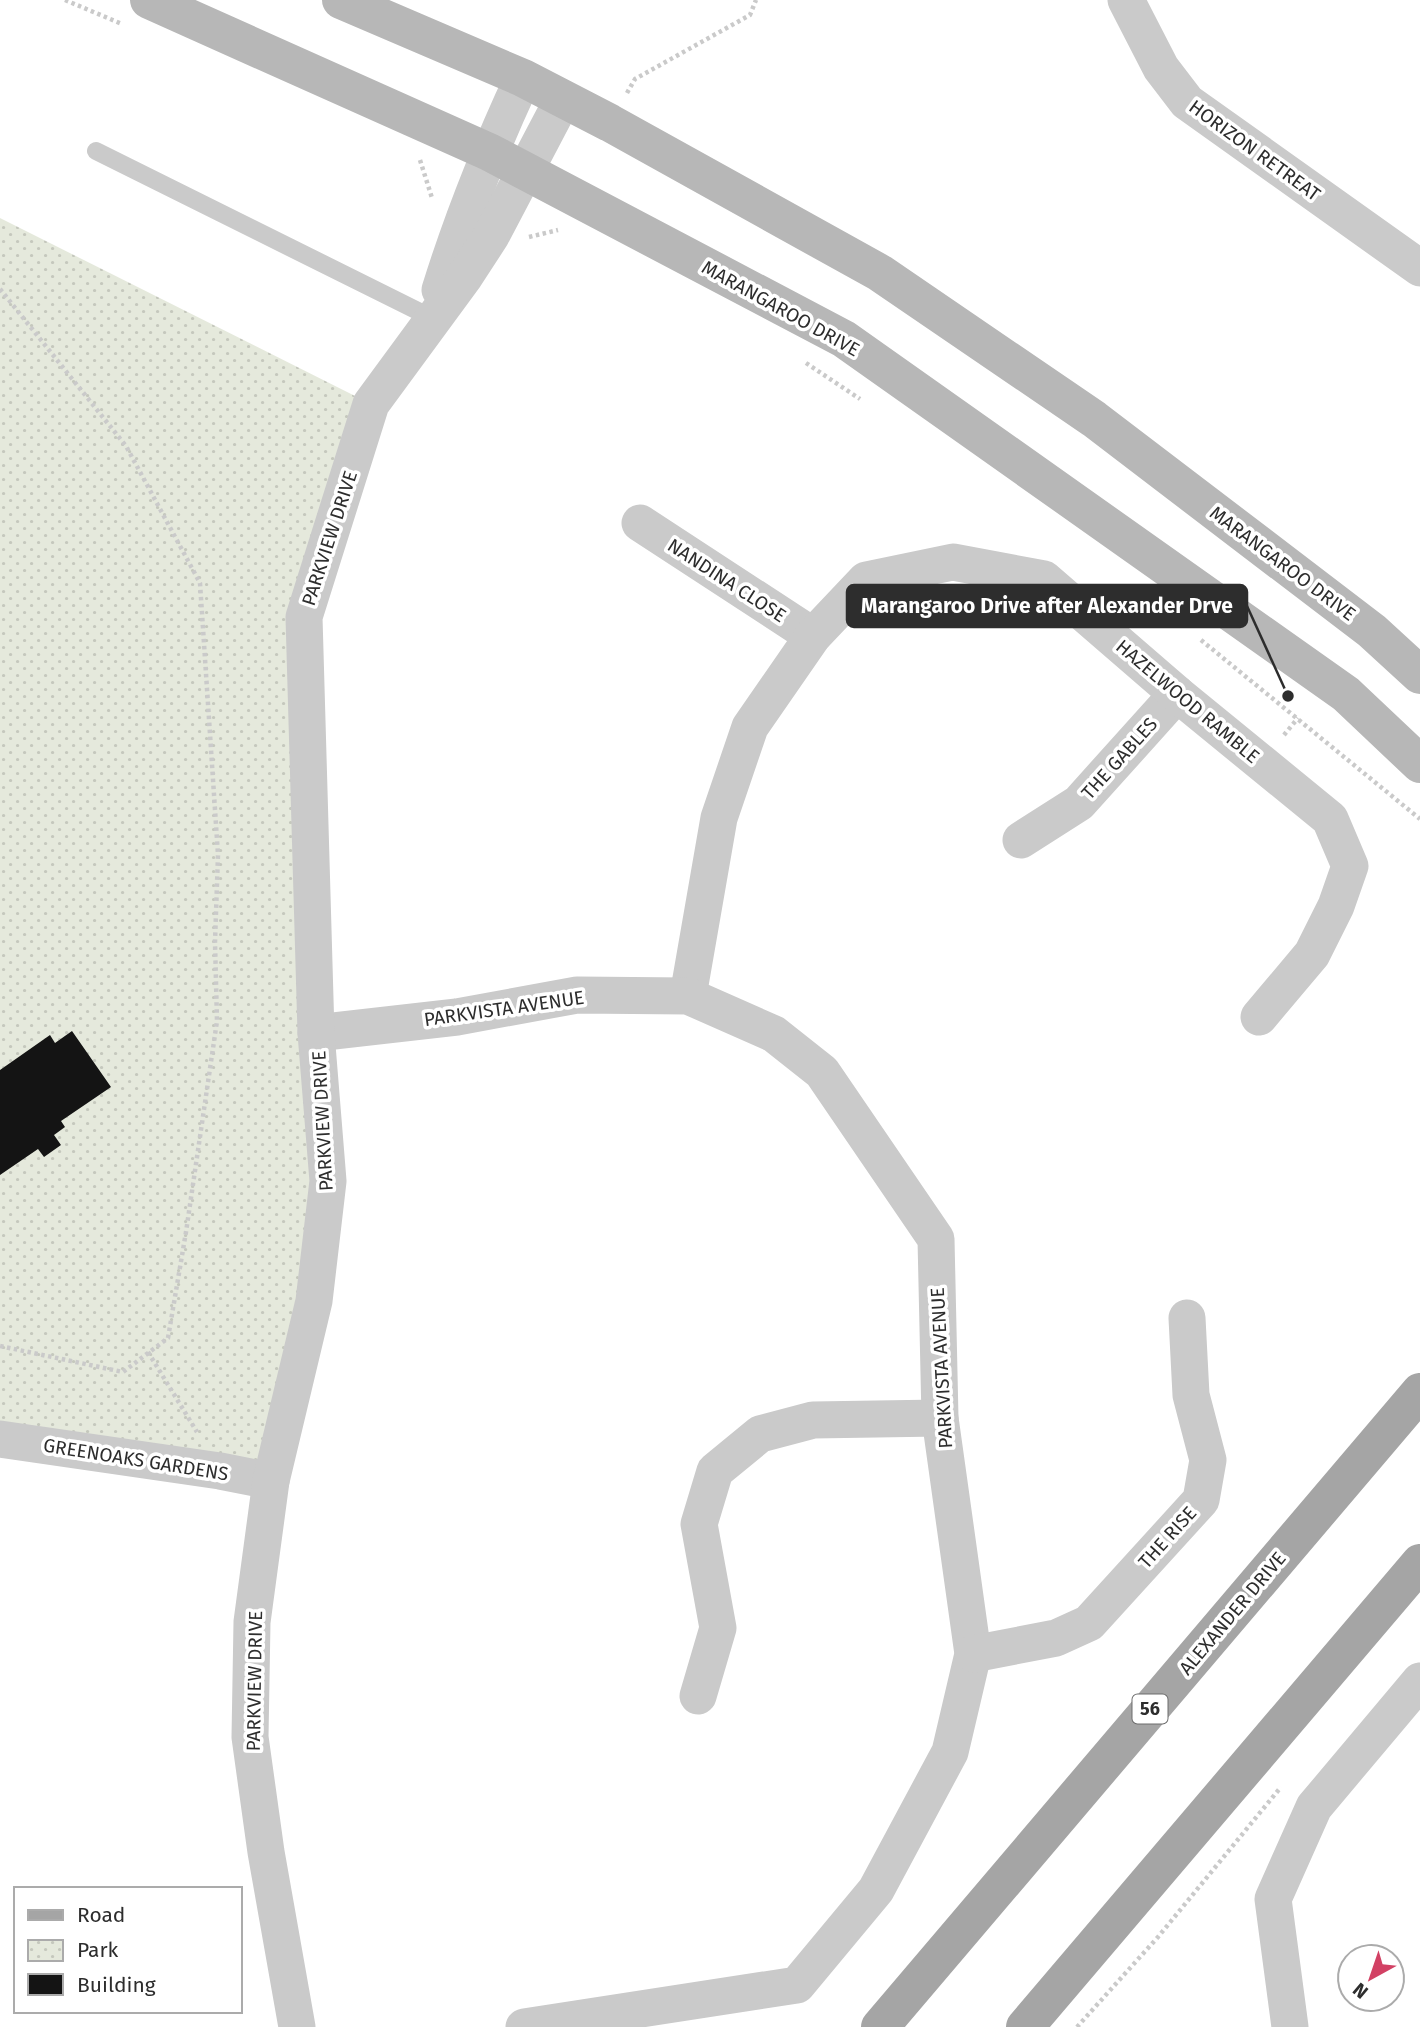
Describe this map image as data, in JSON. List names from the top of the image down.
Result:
{
  "streets": {
    "main road": ["MARANGAROO DRIVE", "ALEXANDER DRIVE", "56"],
    "street": [
      "HORIZON RETREAT",
      "PARKVIEW DRIVE",
      "NANDINA CLOSE",
      "HAZELWOOD RAMBLE",
      "THE GABLES",
      "PARKVISTA AVENUE",
      "GREENOAKS GARDENS",
      "THE RISE"
    ]
  },
  "crossings": [
    ["MARANGAROO DRIVE", "PARKVIEW DRIVE"],
    ["PARKVIEW DRIVE", "PARKVISTA AVENUE"],
    ["PARKVIEW DRIVE", "GREENOAKS GARDENS"],
    ["NANDINA CLOSE", "HAZELWOOD RAMBLE"],
    ["HAZELWOOD RAMBLE", "THE GABLES"],
    ["HAZELWOOD RAMBLE", "PARKVISTA AVENUE"],
    ["PARKVISTA AVENUE", "THE RISE"]
  ],
  "places": ["Marangaroo Drive after Alexander Drve"],
  "legend": ["Road", "Park", "Building"],
  "north": "bottom left"
}
